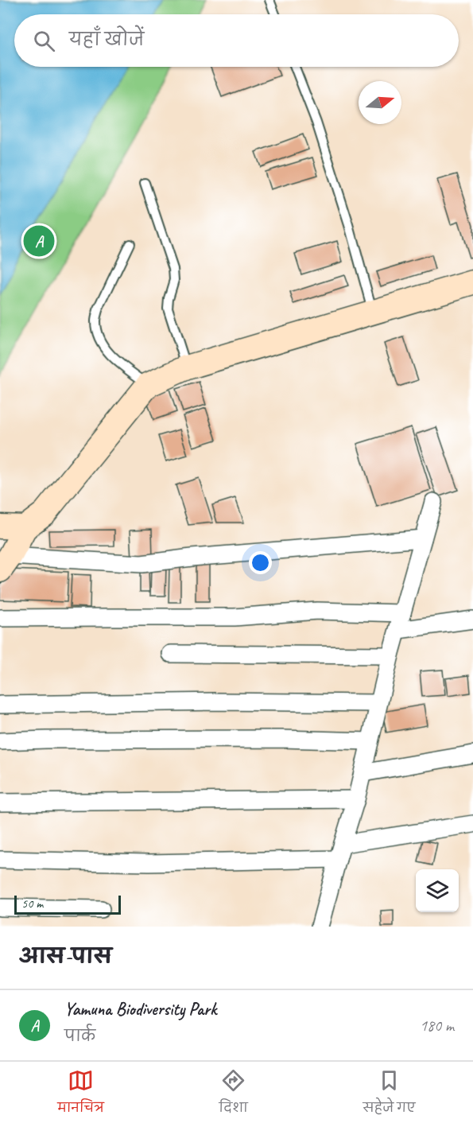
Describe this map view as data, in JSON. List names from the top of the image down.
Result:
{
  "scale_bar": "50 m",
  "north": "right",
  "page": {
    "search": "यहाँ खोजें",
    "pins": "A",
    "scale": "50 m",
    "heading": "आस-पास",
    "list": [
      {
        "mark": "A",
        "name": "Yamuna Biodiversity Park",
        "note": "पार्क",
        "value": "180 m"
      }
    ],
    "nav": ["मानचित्र", "दिशा", "सहेजे गए"]
  }
}
